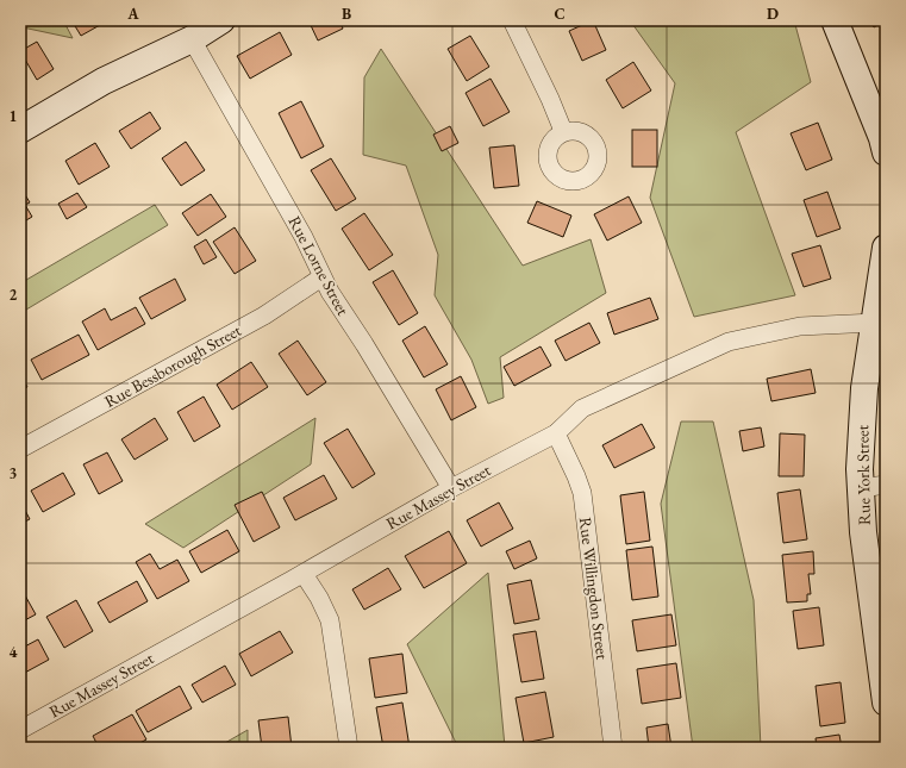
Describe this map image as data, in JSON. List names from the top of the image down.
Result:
{
  "streets": {
    "street": [
      "Rue Lorne Street",
      "Rue Bessborough Street",
      "Rue York Street",
      "Rue Massey Street",
      "Rue Willingdon Street"
    ]
  },
  "crossings": [
    ["Rue Lorne Street", "Rue Bessborough Street"],
    ["Rue Lorne Street", "Rue Massey Street"],
    ["Rue York Street", "Rue Massey Street"],
    ["Rue Massey Street", "Rue Willingdon Street"]
  ],
  "grid": {
    "columns": [
      "A",
      "B",
      "C",
      "D"
    ],
    "rows": [
      "1",
      "2",
      "3",
      "4"
    ]
  }
}
